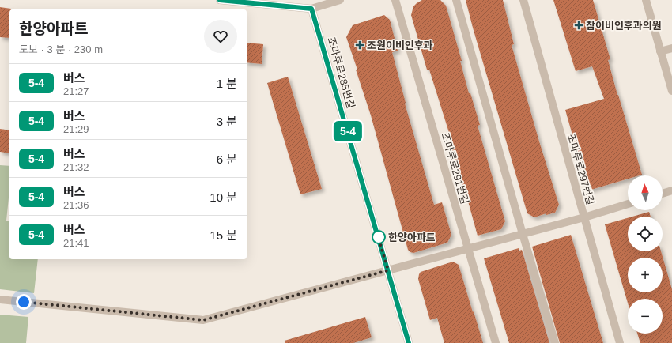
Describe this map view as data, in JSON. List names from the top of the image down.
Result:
{
  "streets": {
    "street": ["조마루로285번길", "조마루로291번길", "조마루로297번길"]
  },
  "places": {
    "health": ["참이비인후과의원", "조원이비인후과"],
    "other": ["한양아파트"]
  },
  "lines": ["bus line 5-4"],
  "north": "top",
  "page": {
    "on_map": "5-4",
    "heading": ["한양아파트", "도보 · 3 분 · 230 m"],
    "list": [
      {
        "mark": "5-4",
        "name": "버스",
        "note": "21:27",
        "value": "1 분"
      },
      {
        "mark": "5-4",
        "name": "버스",
        "note": "21:29",
        "value": "3 분"
      },
      {
        "mark": "5-4",
        "name": "버스",
        "note": "21:32",
        "value": "6 분"
      },
      {
        "mark": "5-4",
        "name": "버스",
        "note": "21:36",
        "value": "10 분"
      },
      {
        "mark": "5-4",
        "name": "버스",
        "note": "21:41",
        "value": "15 분"
      }
    ],
    "map_buttons": ["+", "−"]
  }
}
